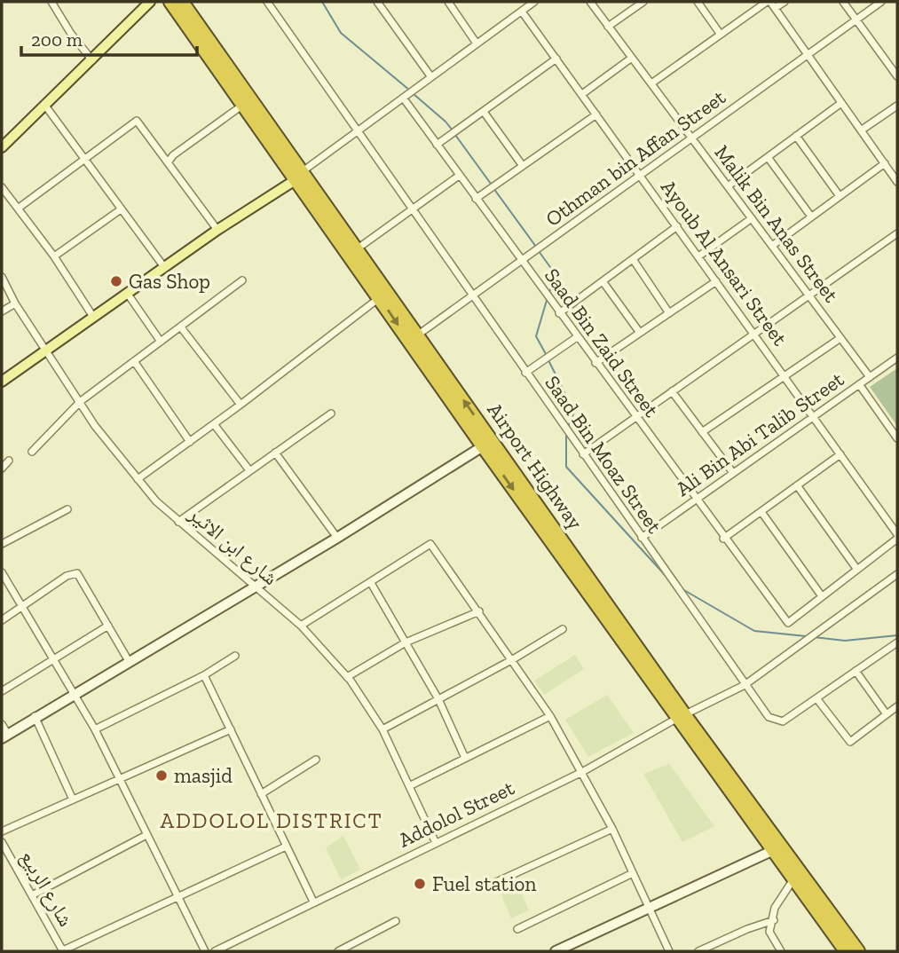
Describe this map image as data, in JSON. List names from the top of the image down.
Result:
{
  "streets": {
    "highway": ["Airport Highway"],
    "street": [
      "Othman bin Affan Street",
      "Malik Bin Anas Street",
      "Ayoub Al Ansari Street",
      "Saad Bin Zaid Street",
      "Ali Bin Abi Talib Street",
      "Saad Bin Moaz Street",
      "شارع ابن الاثير",
      "Addolol Street",
      "شارع الربيع"
    ]
  },
  "crossings": [
    ["Othman bin Affan Street", "Malik Bin Anas Street"],
    ["Othman bin Affan Street", "Ayoub Al Ansari Street"],
    ["Othman bin Affan Street", "Saad Bin Zaid Street"],
    ["Othman bin Affan Street", "Saad Bin Moaz Street"],
    ["Othman bin Affan Street", "Airport Highway"],
    ["Malik Bin Anas Street", "Ali Bin Abi Talib Street"],
    ["Ayoub Al Ansari Street", "Ali Bin Abi Talib Street"],
    ["Saad Bin Zaid Street", "Ali Bin Abi Talib Street"],
    ["Ali Bin Abi Talib Street", "Saad Bin Moaz Street"],
    ["Saad Bin Moaz Street", "Addolol Street"],
    ["Airport Highway", "Addolol Street"],
    ["شارع ابن الاثير", "Addolol Street"]
  ],
  "districts": ["ADDOLOL DISTRICT"],
  "places": ["Gas Shop", "masjid", "Fuel station"],
  "scale_bar": "200 m"
}
